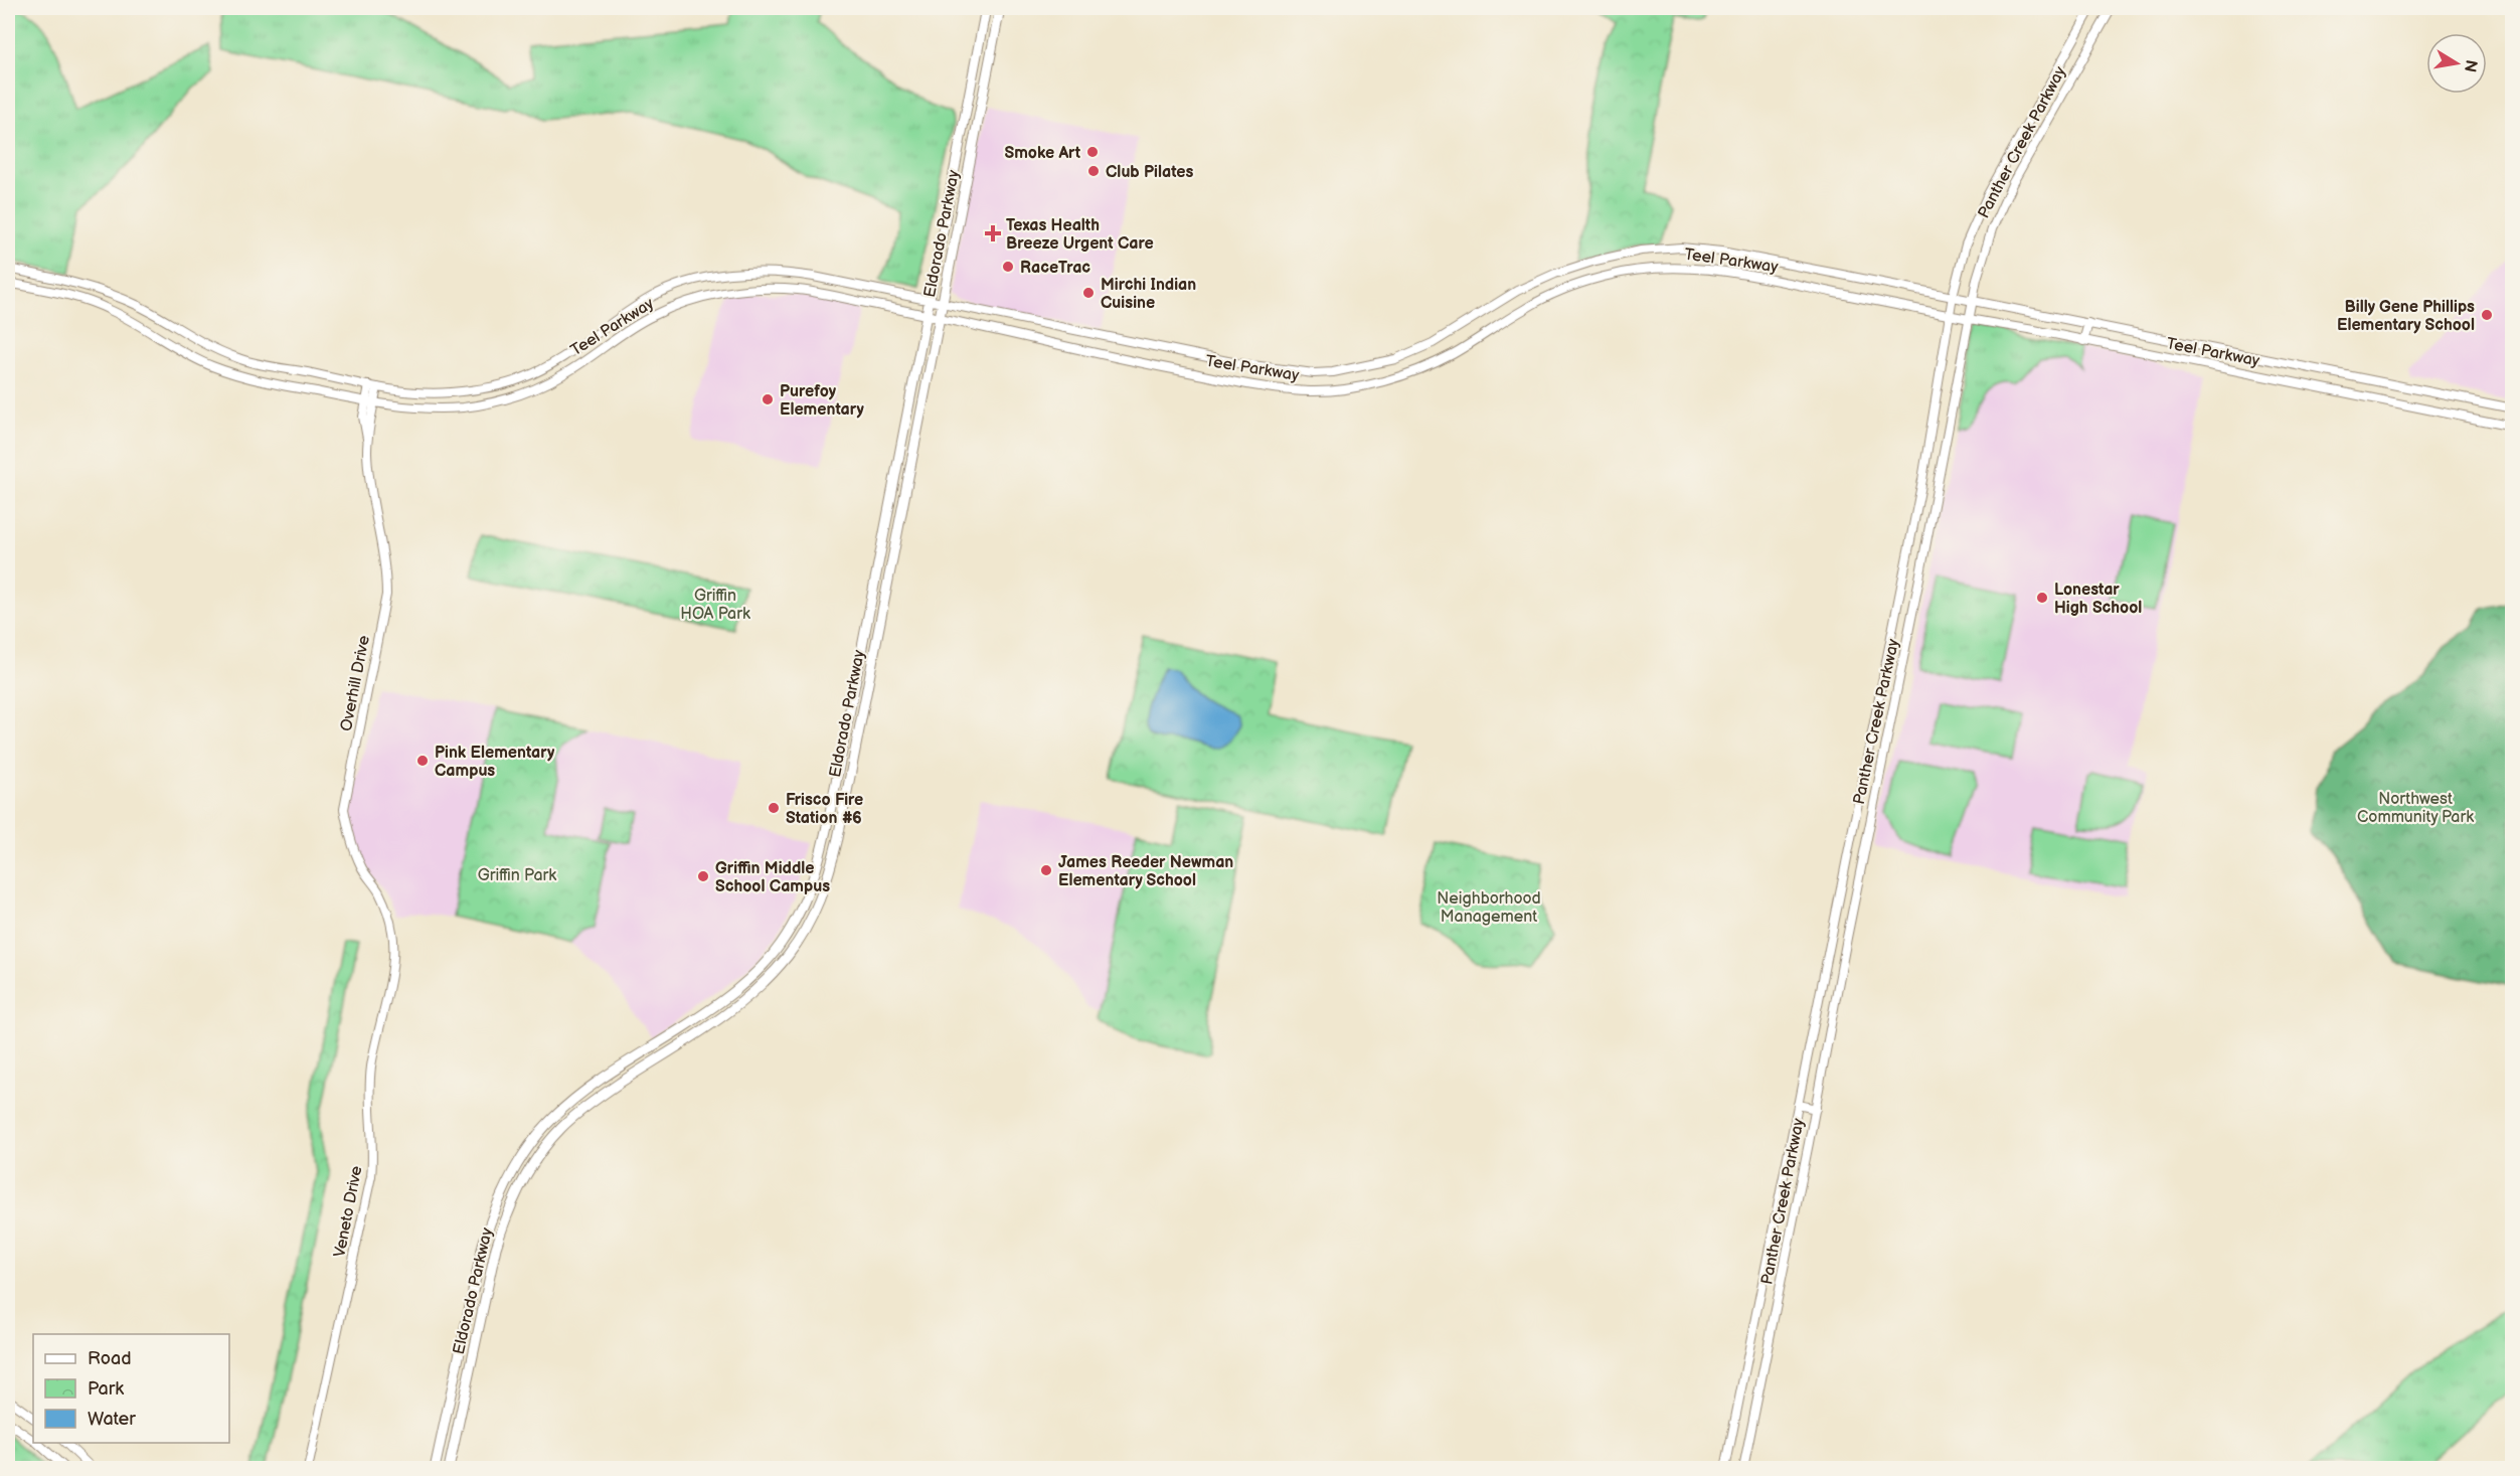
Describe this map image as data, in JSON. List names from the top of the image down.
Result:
{
  "streets": {
    "main road": [
      "Panther Creek Parkway",
      "Eldorado Parkway",
      "Teel Parkway",
      "Overhill Drive",
      "Veneto Drive"
    ]
  },
  "crossings": [
    ["Panther Creek Parkway", "Teel Parkway"],
    ["Eldorado Parkway", "Teel Parkway"],
    ["Teel Parkway", "Overhill Drive"],
    ["Overhill Drive", "Veneto Drive"]
  ],
  "parks": [
    "Griffin HOA Park",
    "Northwest Community Park",
    "Griffin Park",
    "Neighborhood Management"
  ],
  "places": {
    "other": [
      "Smoke Art",
      "Club Pilates",
      "RaceTrac",
      "Mirchi Indian Cuisine",
      "Billy Gene Phillips Elementary School",
      "Purefoy Elementary",
      "Lonestar High School",
      "Pink Elementary Campus",
      "Frisco Fire Station #6",
      "James Reeder Newman Elementary School",
      "Griffin Middle School Campus"
    ],
    "health": ["Texas Health Breeze Urgent Care"]
  },
  "legend": ["Road", "Park", "Water"],
  "north": "right"
}
